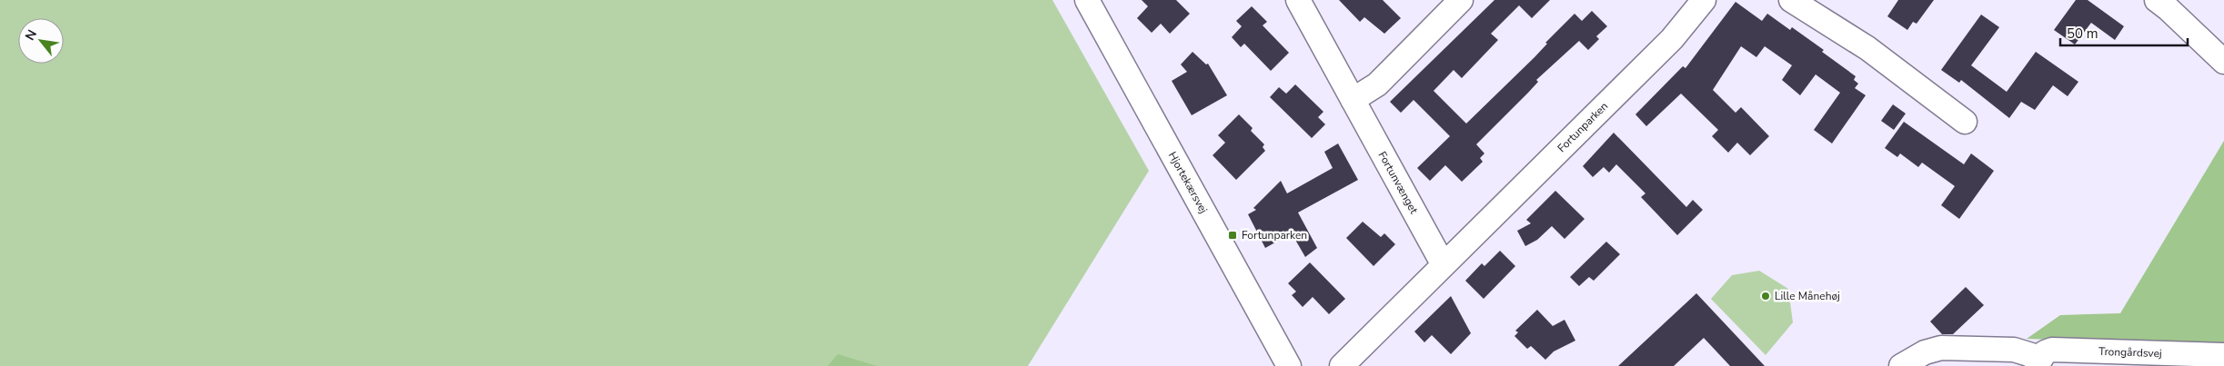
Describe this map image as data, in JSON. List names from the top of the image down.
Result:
{
  "streets": {
    "street": [
      "Fortunparken",
      "Hjortekærsvej",
      "Fortunvænget",
      "Trongårdsvej"
    ]
  },
  "crossings": [
    ["Fortunparken", "Fortunvænget"]
  ],
  "places": {
    "transit": ["Fortunparken"],
    "other": ["Lille Månehøj"]
  },
  "scale_bar": "50 m",
  "north": "top left"
}
